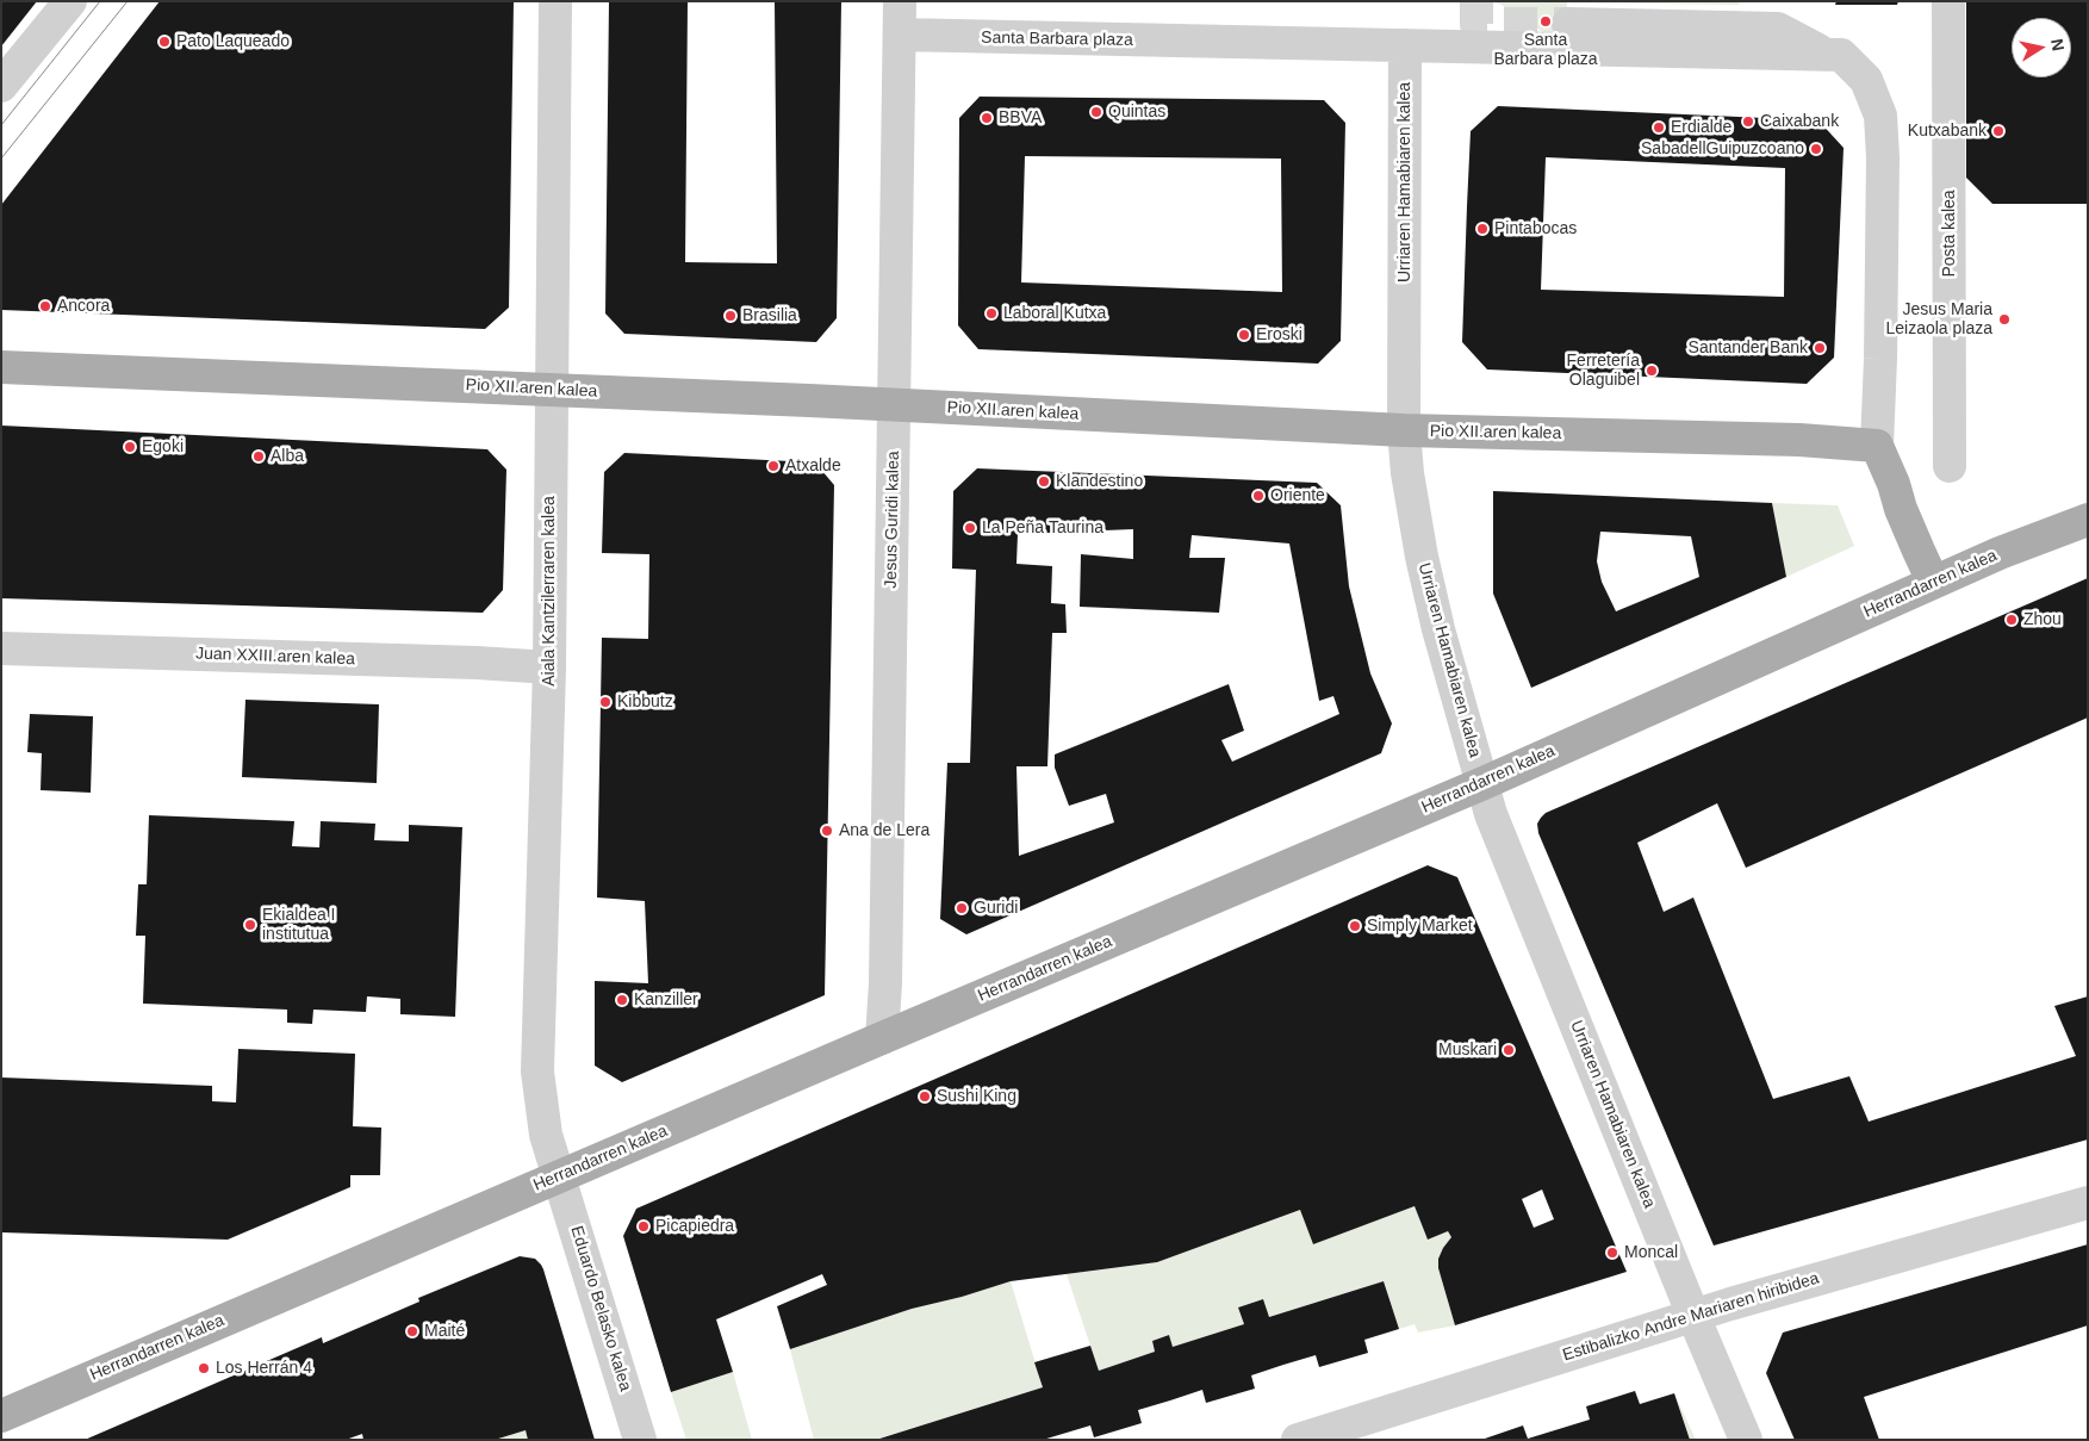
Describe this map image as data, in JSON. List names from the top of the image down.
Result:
{
  "streets": {
    "main road": ["Pio XII.aren kalea", "Herrandarren kalea"],
    "street": [
      "Santa Barbara plaza",
      "Urriaren Hamabiaren kalea",
      "Posta kalea",
      "Jesus Guridi kalea",
      "Aiala Kantzilerraren kalea",
      "Juan XXIII.aren kalea",
      "Eduardo Belasko kalea",
      "Estibalizko Andre Mariaren hiribidea"
    ]
  },
  "crossings": [
    ["Santa Barbara plaza", "Urriaren Hamabiaren kalea"],
    ["Santa Barbara plaza", "Jesus Guridi kalea"],
    ["Urriaren Hamabiaren kalea", "Pio XII.aren kalea"],
    ["Urriaren Hamabiaren kalea", "Herrandarren kalea"],
    ["Urriaren Hamabiaren kalea", "Estibalizko Andre Mariaren hiribidea"],
    ["Pio XII.aren kalea", "Jesus Guridi kalea"],
    ["Pio XII.aren kalea", "Aiala Kantzilerraren kalea"],
    ["Jesus Guridi kalea", "Herrandarren kalea"],
    ["Herrandarren kalea", "Aiala Kantzilerraren kalea"],
    ["Herrandarren kalea", "Eduardo Belasko kalea"],
    ["Aiala Kantzilerraren kalea", "Juan XXIII.aren kalea"],
    ["Aiala Kantzilerraren kalea", "Eduardo Belasko kalea"]
  ],
  "places": [
    "Santa Barbara plaza",
    "Pato Laqueado",
    "Quintas",
    "BBVA",
    "Caixabank",
    "Erdialde",
    "Kutxabank",
    "SabadellGuipuzcoano",
    "Pintabocas",
    "Ancora",
    "Laboral Kutxa",
    "Brasilia",
    "Jesus Maria Leizaola plaza",
    "Eroski",
    "Santander Bank",
    "Ferretería Olaguibel",
    "Egoki",
    "Alba",
    "Atxalde",
    "Klandestino",
    "Oriente",
    "La Peña Taurina",
    "Zhou",
    "Kibbutz",
    "Ana de Lera",
    "Guridi",
    "Ekialdea I institutua",
    "Simply Market",
    "Kanziller",
    "Muskari",
    "Sushi King",
    "Picapiedra",
    "Moncal",
    "Maité",
    "Los Herrán 4"
  ],
  "north": "right"
}
